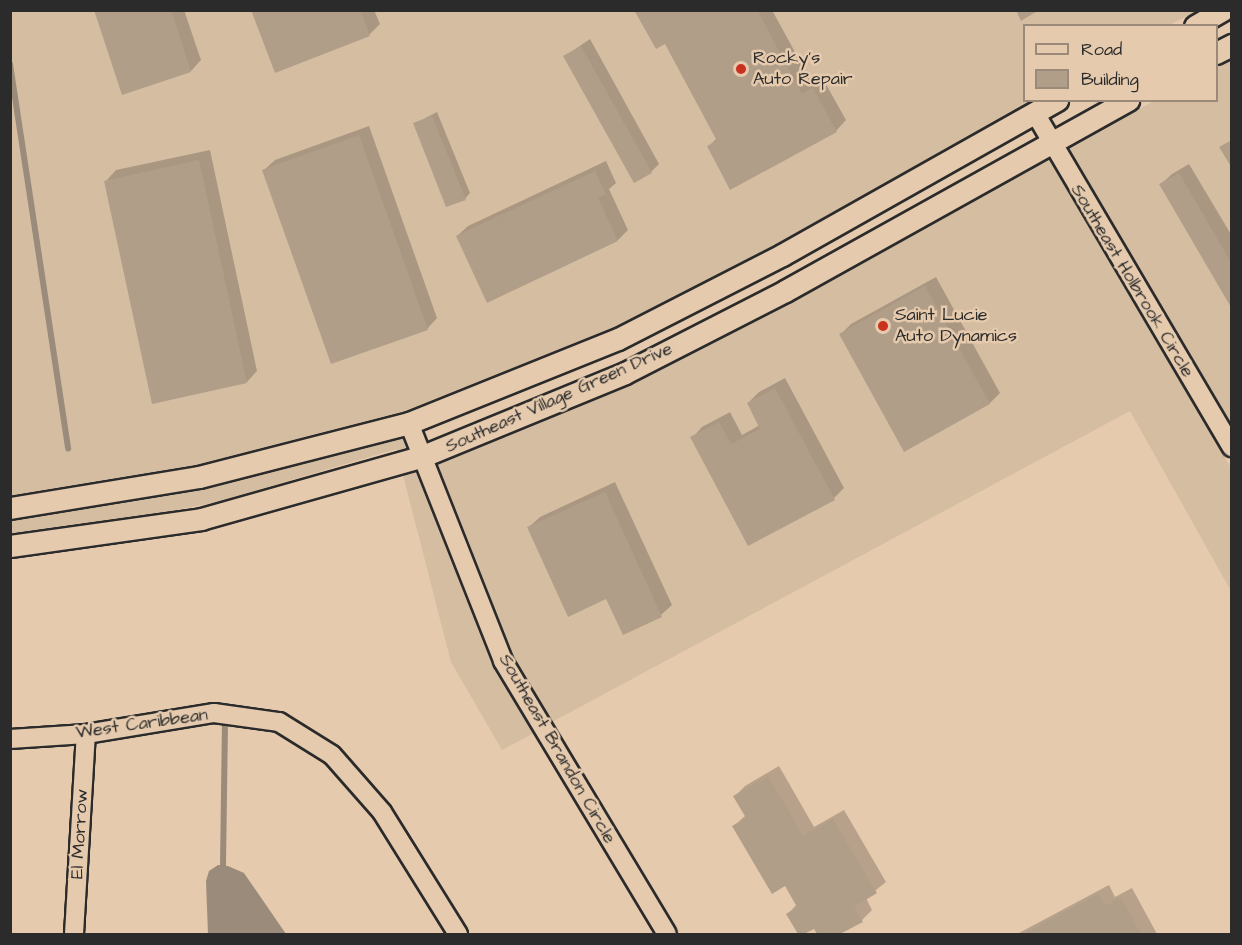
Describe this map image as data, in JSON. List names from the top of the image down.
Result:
{
  "streets": {
    "street": [
      "Southeast Holbrook Circle",
      "Southeast Village Green Drive",
      "West Caribbean",
      "Southeast Brandon Circle",
      "El Morrow"
    ]
  },
  "crossings": [
    ["Southeast Holbrook Circle", "Southeast Village Green Drive"],
    ["Southeast Village Green Drive", "Southeast Brandon Circle"],
    ["West Caribbean", "El Morrow"]
  ],
  "places": ["Rocky's Auto Repair", "Saint Lucie Auto Dynamics"],
  "legend": ["Road", "Building"]
}
